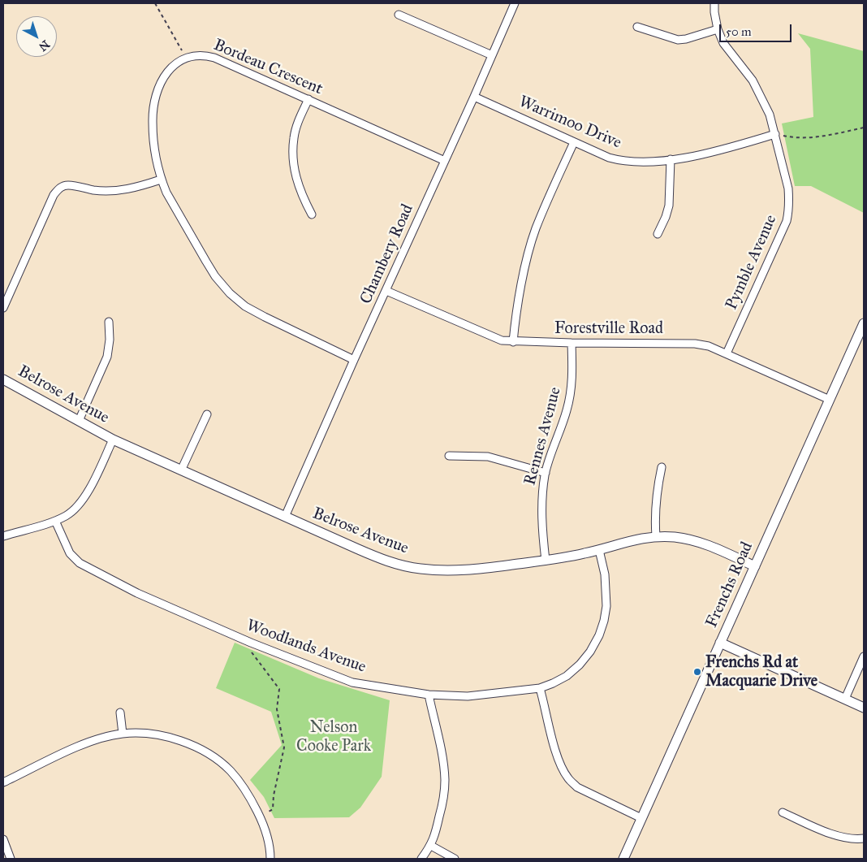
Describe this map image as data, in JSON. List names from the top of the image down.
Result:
{
  "streets": {
    "street": [
      "Bordeau Crescent",
      "Warrimoo Drive",
      "Chambery Road",
      "Pymble Avenue",
      "Forestville Road",
      "Belrose Avenue",
      "Rennes Avenue",
      "Frenchs Road",
      "Woodlands Avenue"
    ]
  },
  "crossings": [
    ["Bordeau Crescent", "Chambery Road"],
    ["Warrimoo Drive", "Chambery Road"],
    ["Warrimoo Drive", "Pymble Avenue"],
    ["Chambery Road", "Forestville Road"],
    ["Chambery Road", "Belrose Avenue"],
    ["Pymble Avenue", "Forestville Road"],
    ["Forestville Road", "Rennes Avenue"],
    ["Forestville Road", "Frenchs Road"],
    ["Belrose Avenue", "Rennes Avenue"],
    ["Belrose Avenue", "Frenchs Road"],
    ["Belrose Avenue", "Woodlands Avenue"]
  ],
  "parks": ["Nelson Cooke Park"],
  "places": ["Frenchs Rd at Macquarie Drive"],
  "scale_bar": "50 m",
  "north": "bottom right"
}
